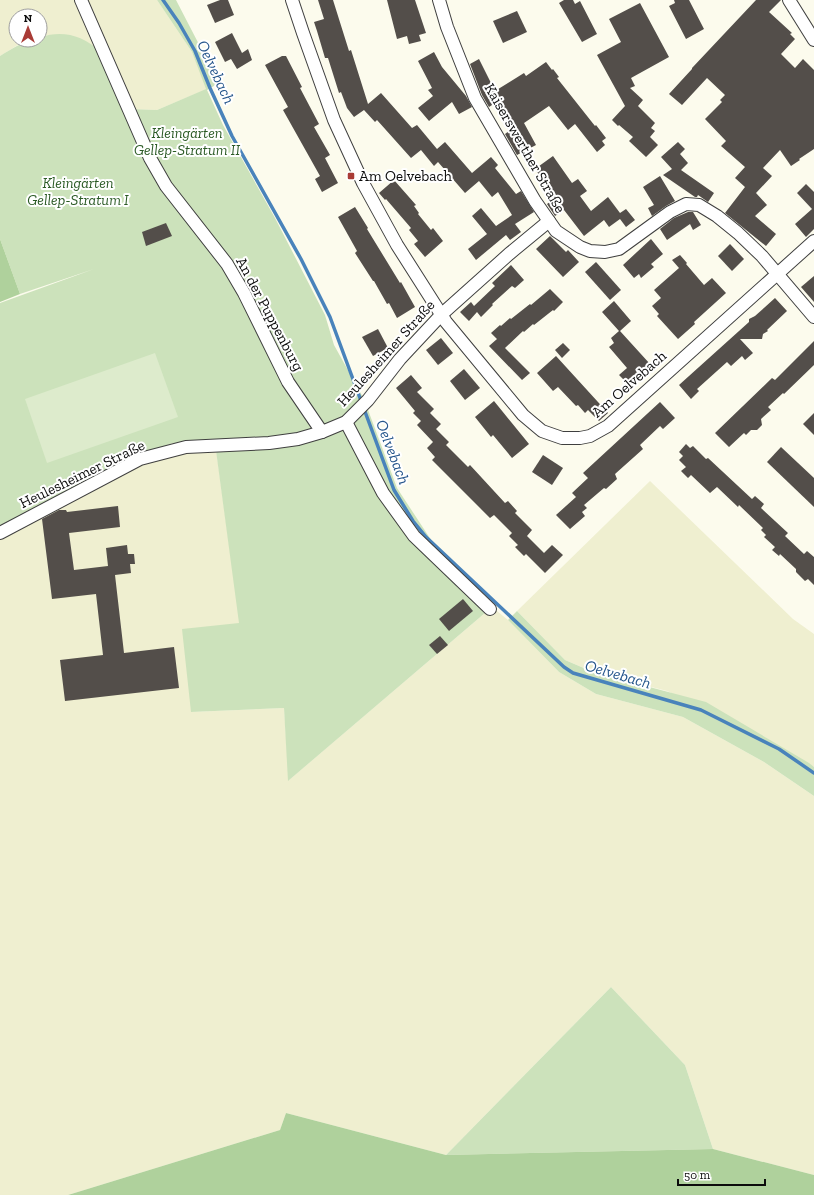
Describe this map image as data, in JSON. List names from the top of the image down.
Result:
{
  "streets": {
    "street": [
      "Kaiserswerther Straße",
      "An der Puppenburg",
      "Heulesheimer Straße",
      "Am Oelvebach"
    ]
  },
  "crossings": [
    ["Kaiserswerther Straße", "Heulesheimer Straße"],
    ["Kaiserswerther Straße", "Am Oelvebach"],
    ["An der Puppenburg", "Heulesheimer Straße"],
    ["Heulesheimer Straße", "Am Oelvebach"]
  ],
  "water": ["Oelvebach"],
  "parks": ["Kleingärten Gellep-Stratum II", "Kleingärten Gellep-Stratum I"],
  "places": {
    "transit": ["Am Oelvebach"]
  },
  "scale_bar": "50 m",
  "north": "top"
}
